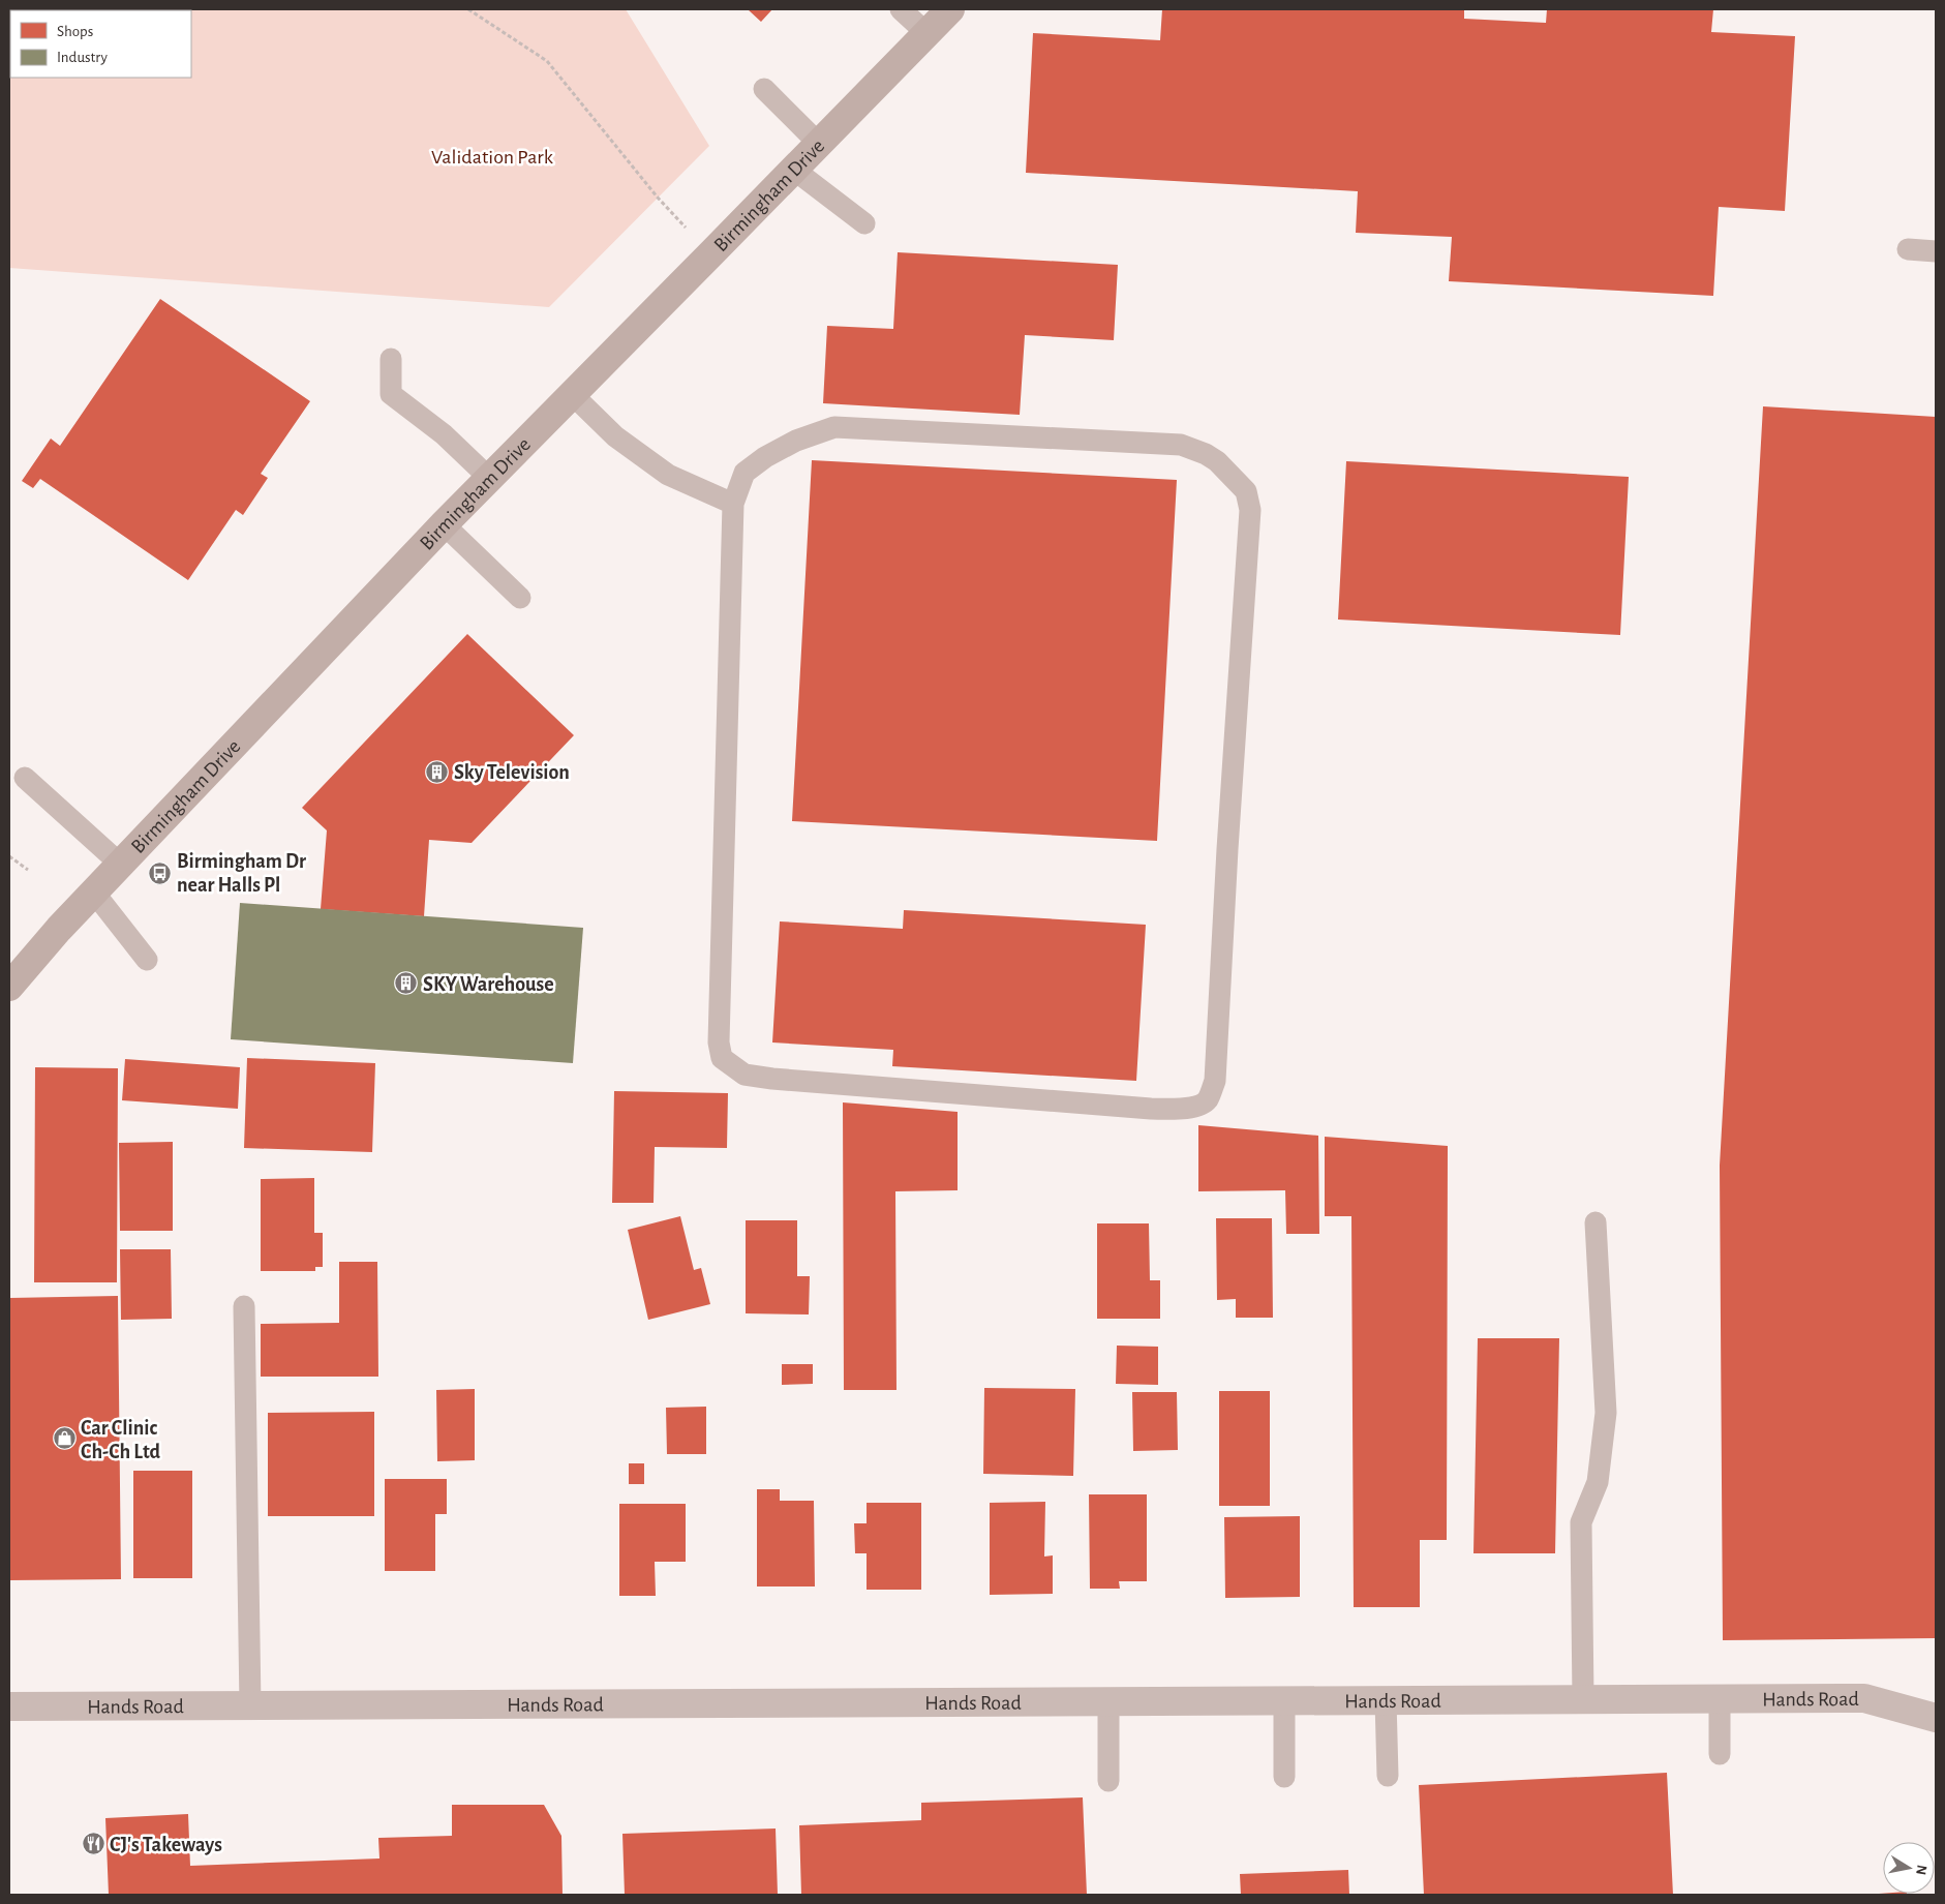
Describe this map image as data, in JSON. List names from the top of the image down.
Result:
{
  "streets": {
    "main road": ["Birmingham Drive"],
    "street": ["Hands Road"]
  },
  "parks": ["Validation Park"],
  "places": {
    "building": ["Sky Television", "SKY Warehouse"],
    "bus stop": ["Birmingham Dr near Halls Pl"],
    "shop": ["Car Clinic Ch-Ch Ltd"],
    "restaurant": ["CJ's Takeways"]
  },
  "legend": ["Shops", "Industry"],
  "north": "right"
}
